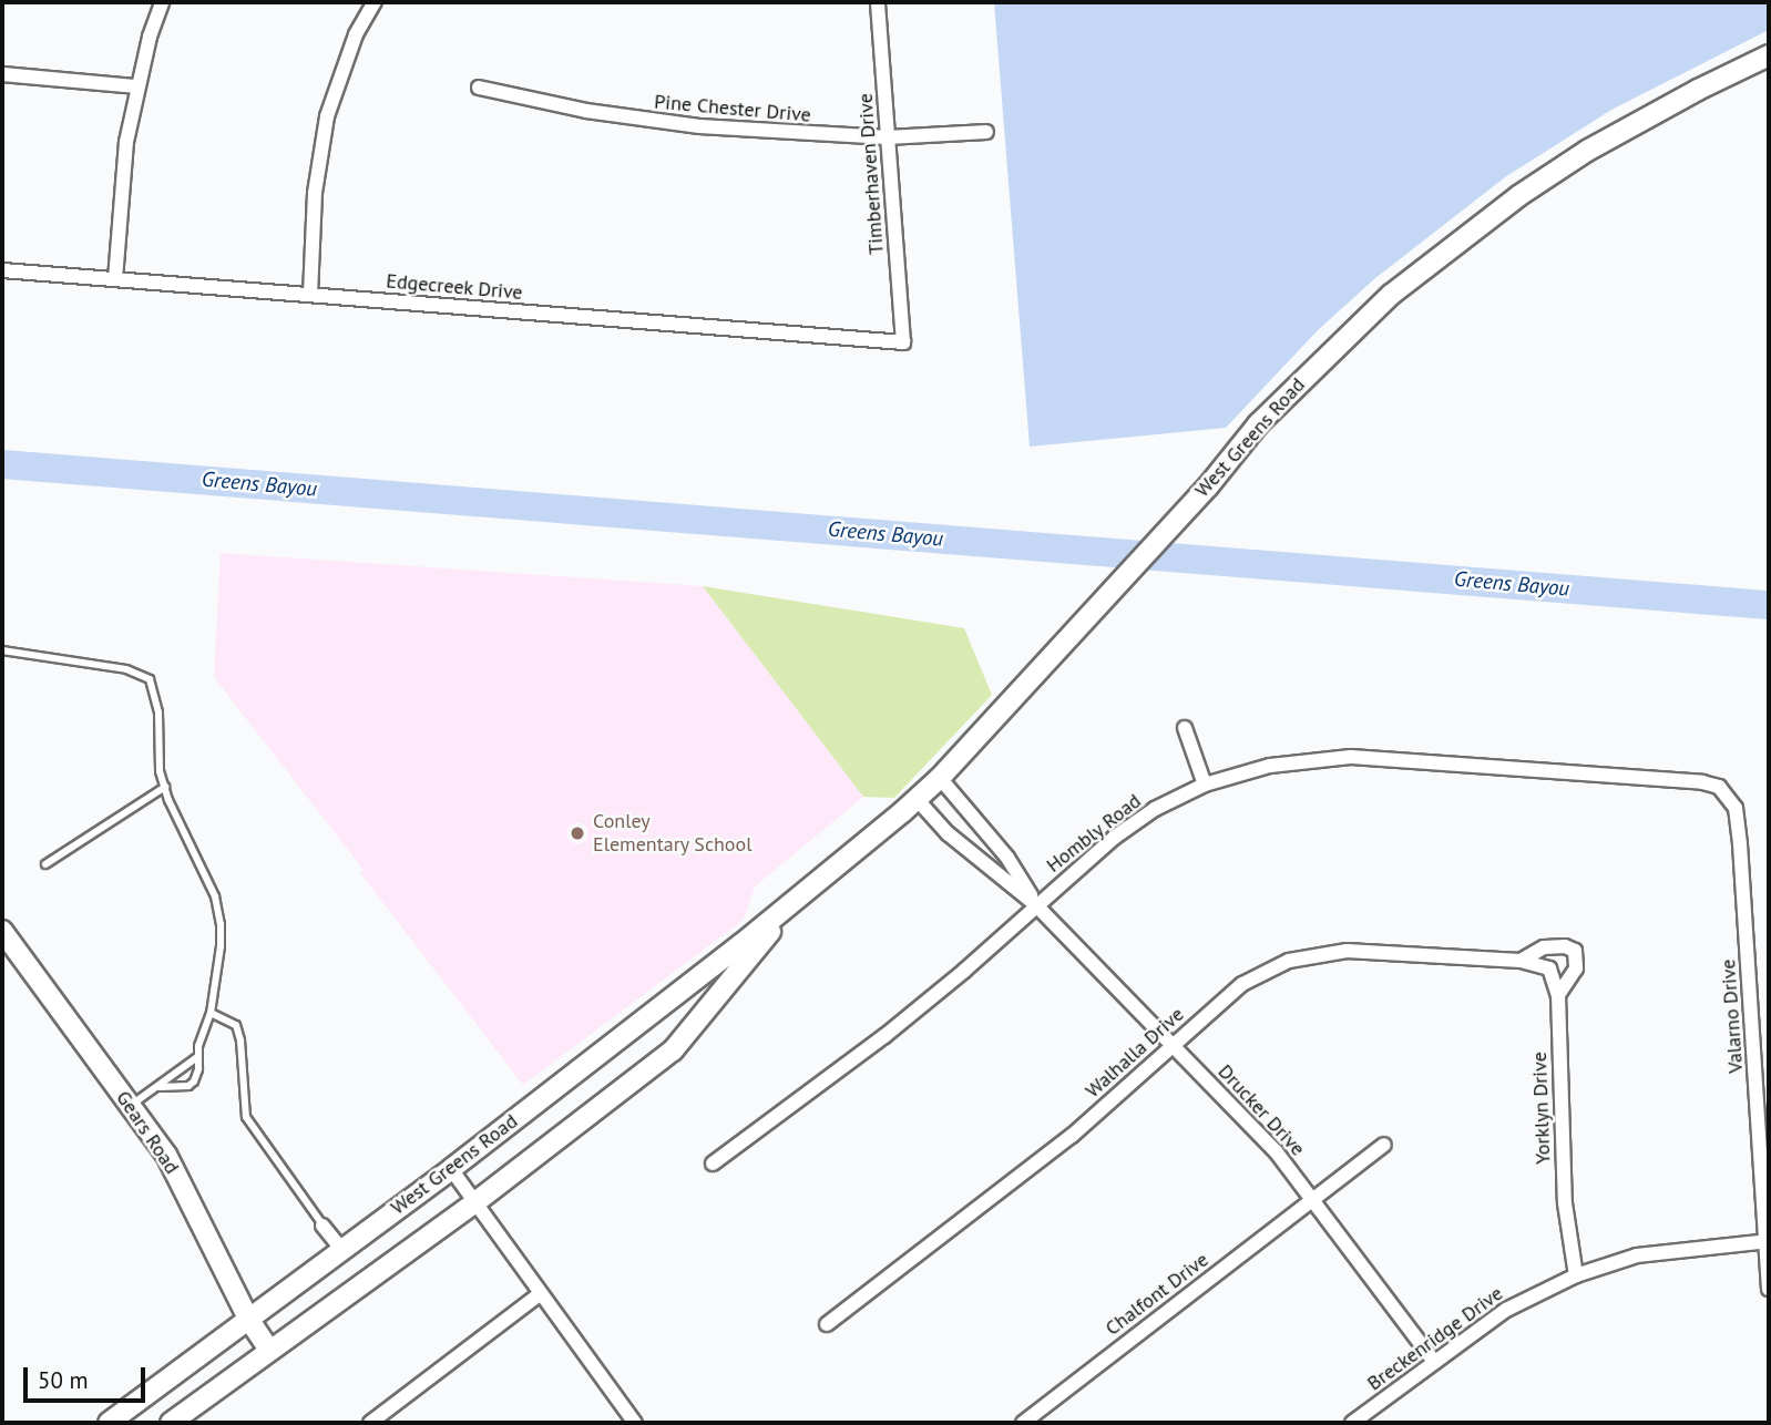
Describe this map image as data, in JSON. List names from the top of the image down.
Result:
{
  "streets": {
    "main road": ["West Greens Road", "Gears Road"],
    "street": [
      "Pine Chester Drive",
      "Timberhaven Drive",
      "Edgecreek Drive",
      "Hombly Road",
      "Valarno Drive",
      "Walhalla Drive",
      "Yorklyn Drive",
      "Drucker Drive",
      "Chalfont Drive",
      "Breckenridge Drive"
    ]
  },
  "crossings": [
    ["Pine Chester Drive", "Timberhaven Drive"],
    ["Timberhaven Drive", "Edgecreek Drive"],
    ["West Greens Road", "Drucker Drive"],
    ["West Greens Road", "Gears Road"],
    ["Hombly Road", "Valarno Drive"],
    ["Hombly Road", "Drucker Drive"],
    ["Valarno Drive", "Breckenridge Drive"],
    ["Walhalla Drive", "Drucker Drive"],
    ["Yorklyn Drive", "Breckenridge Drive"],
    ["Drucker Drive", "Chalfont Drive"],
    ["Drucker Drive", "Breckenridge Drive"]
  ],
  "water": ["Greens Bayou"],
  "places": ["Conley Elementary School"],
  "scale_bar": "50 m"
}
